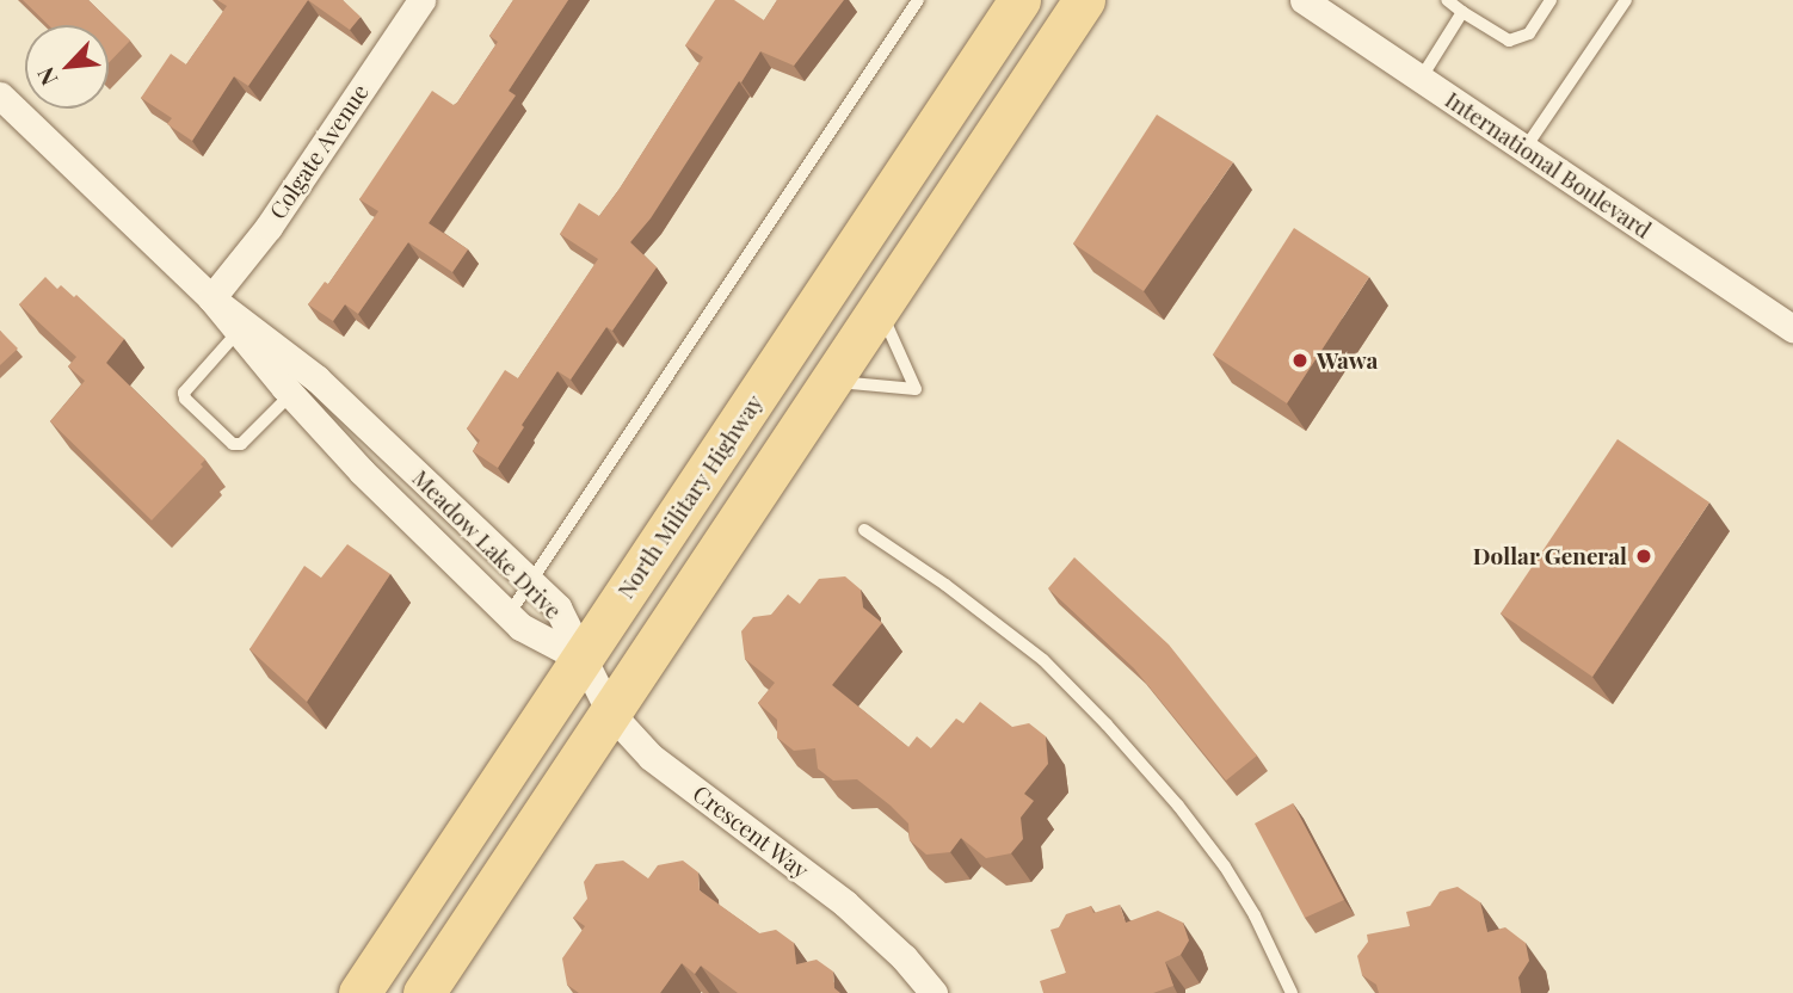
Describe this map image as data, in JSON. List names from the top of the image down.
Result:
{
  "streets": {
    "main road": ["North Military Highway"],
    "street": [
      "Colgate Avenue",
      "International Boulevard",
      "Meadow Lake Drive",
      "Crescent Way"
    ]
  },
  "crossings": [
    ["Colgate Avenue", "Meadow Lake Drive"],
    ["North Military Highway", "Meadow Lake Drive"],
    ["North Military Highway", "Crescent Way"],
    ["Meadow Lake Drive", "Crescent Way"]
  ],
  "places": ["Wawa", "Dollar General"],
  "north": "bottom left"
}
